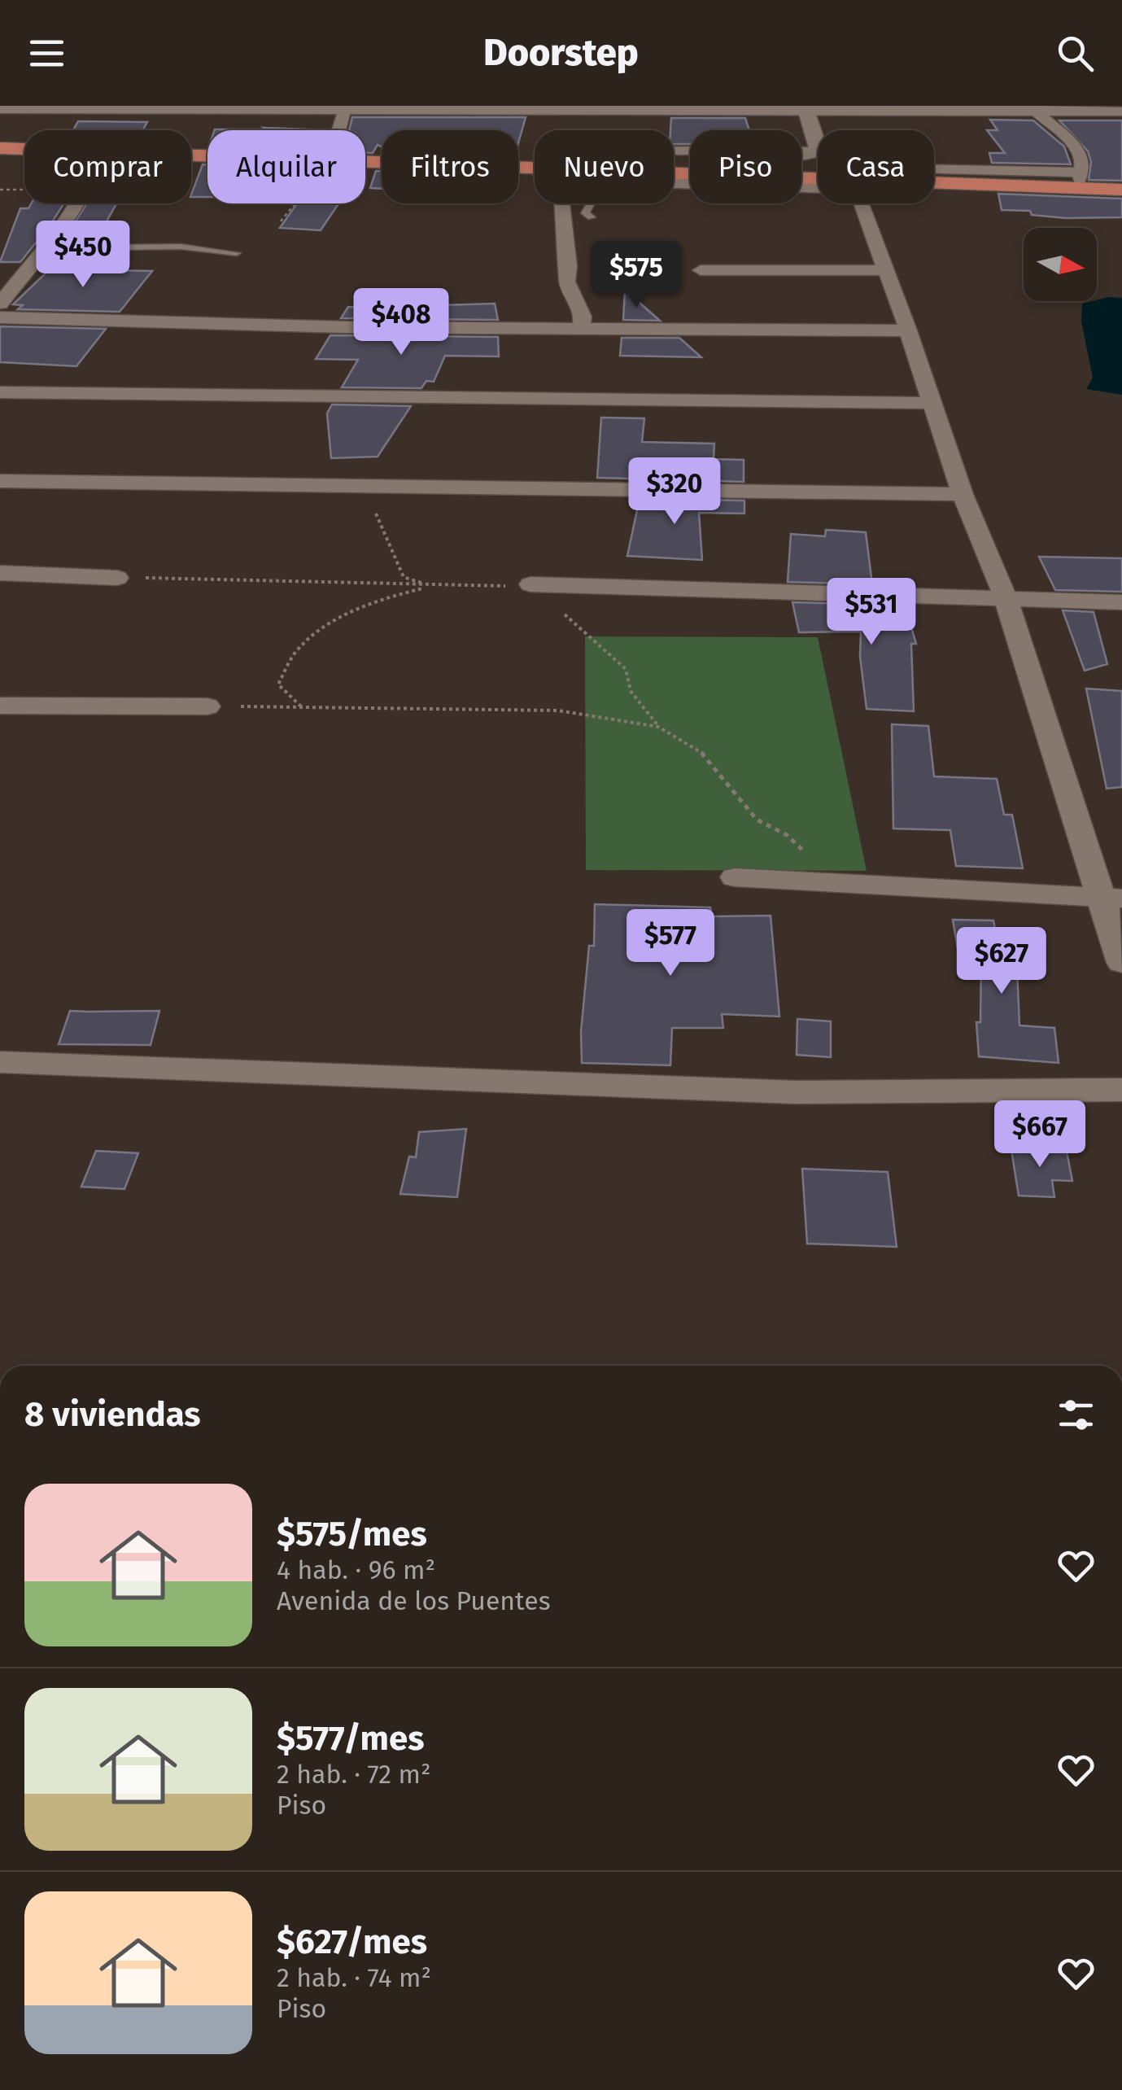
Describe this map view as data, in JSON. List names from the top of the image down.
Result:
{
  "north": "right",
  "page": {
    "header": "Doorstep",
    "chip": [
      "Comprar",
      "Alquilar",
      "Filtros",
      "Nuevo",
      "Piso",
      "Casa"
    ],
    "price": [
      "$450",
      "$575",
      "$408",
      "$320",
      "$531",
      "$577",
      "$627",
      "$667"
    ],
    "heading": "8 viviendas",
    "list": [
      {
        "name": "$575/mes",
        "note": "4 hab. · 96 m² · Avenida de los Puentes"
      },
      {
        "name": "$577/mes",
        "note": "2 hab. · 72 m² · Piso"
      },
      {
        "name": "$627/mes",
        "note": "2 hab. · 74 m² · Piso"
      }
    ]
  }
}
